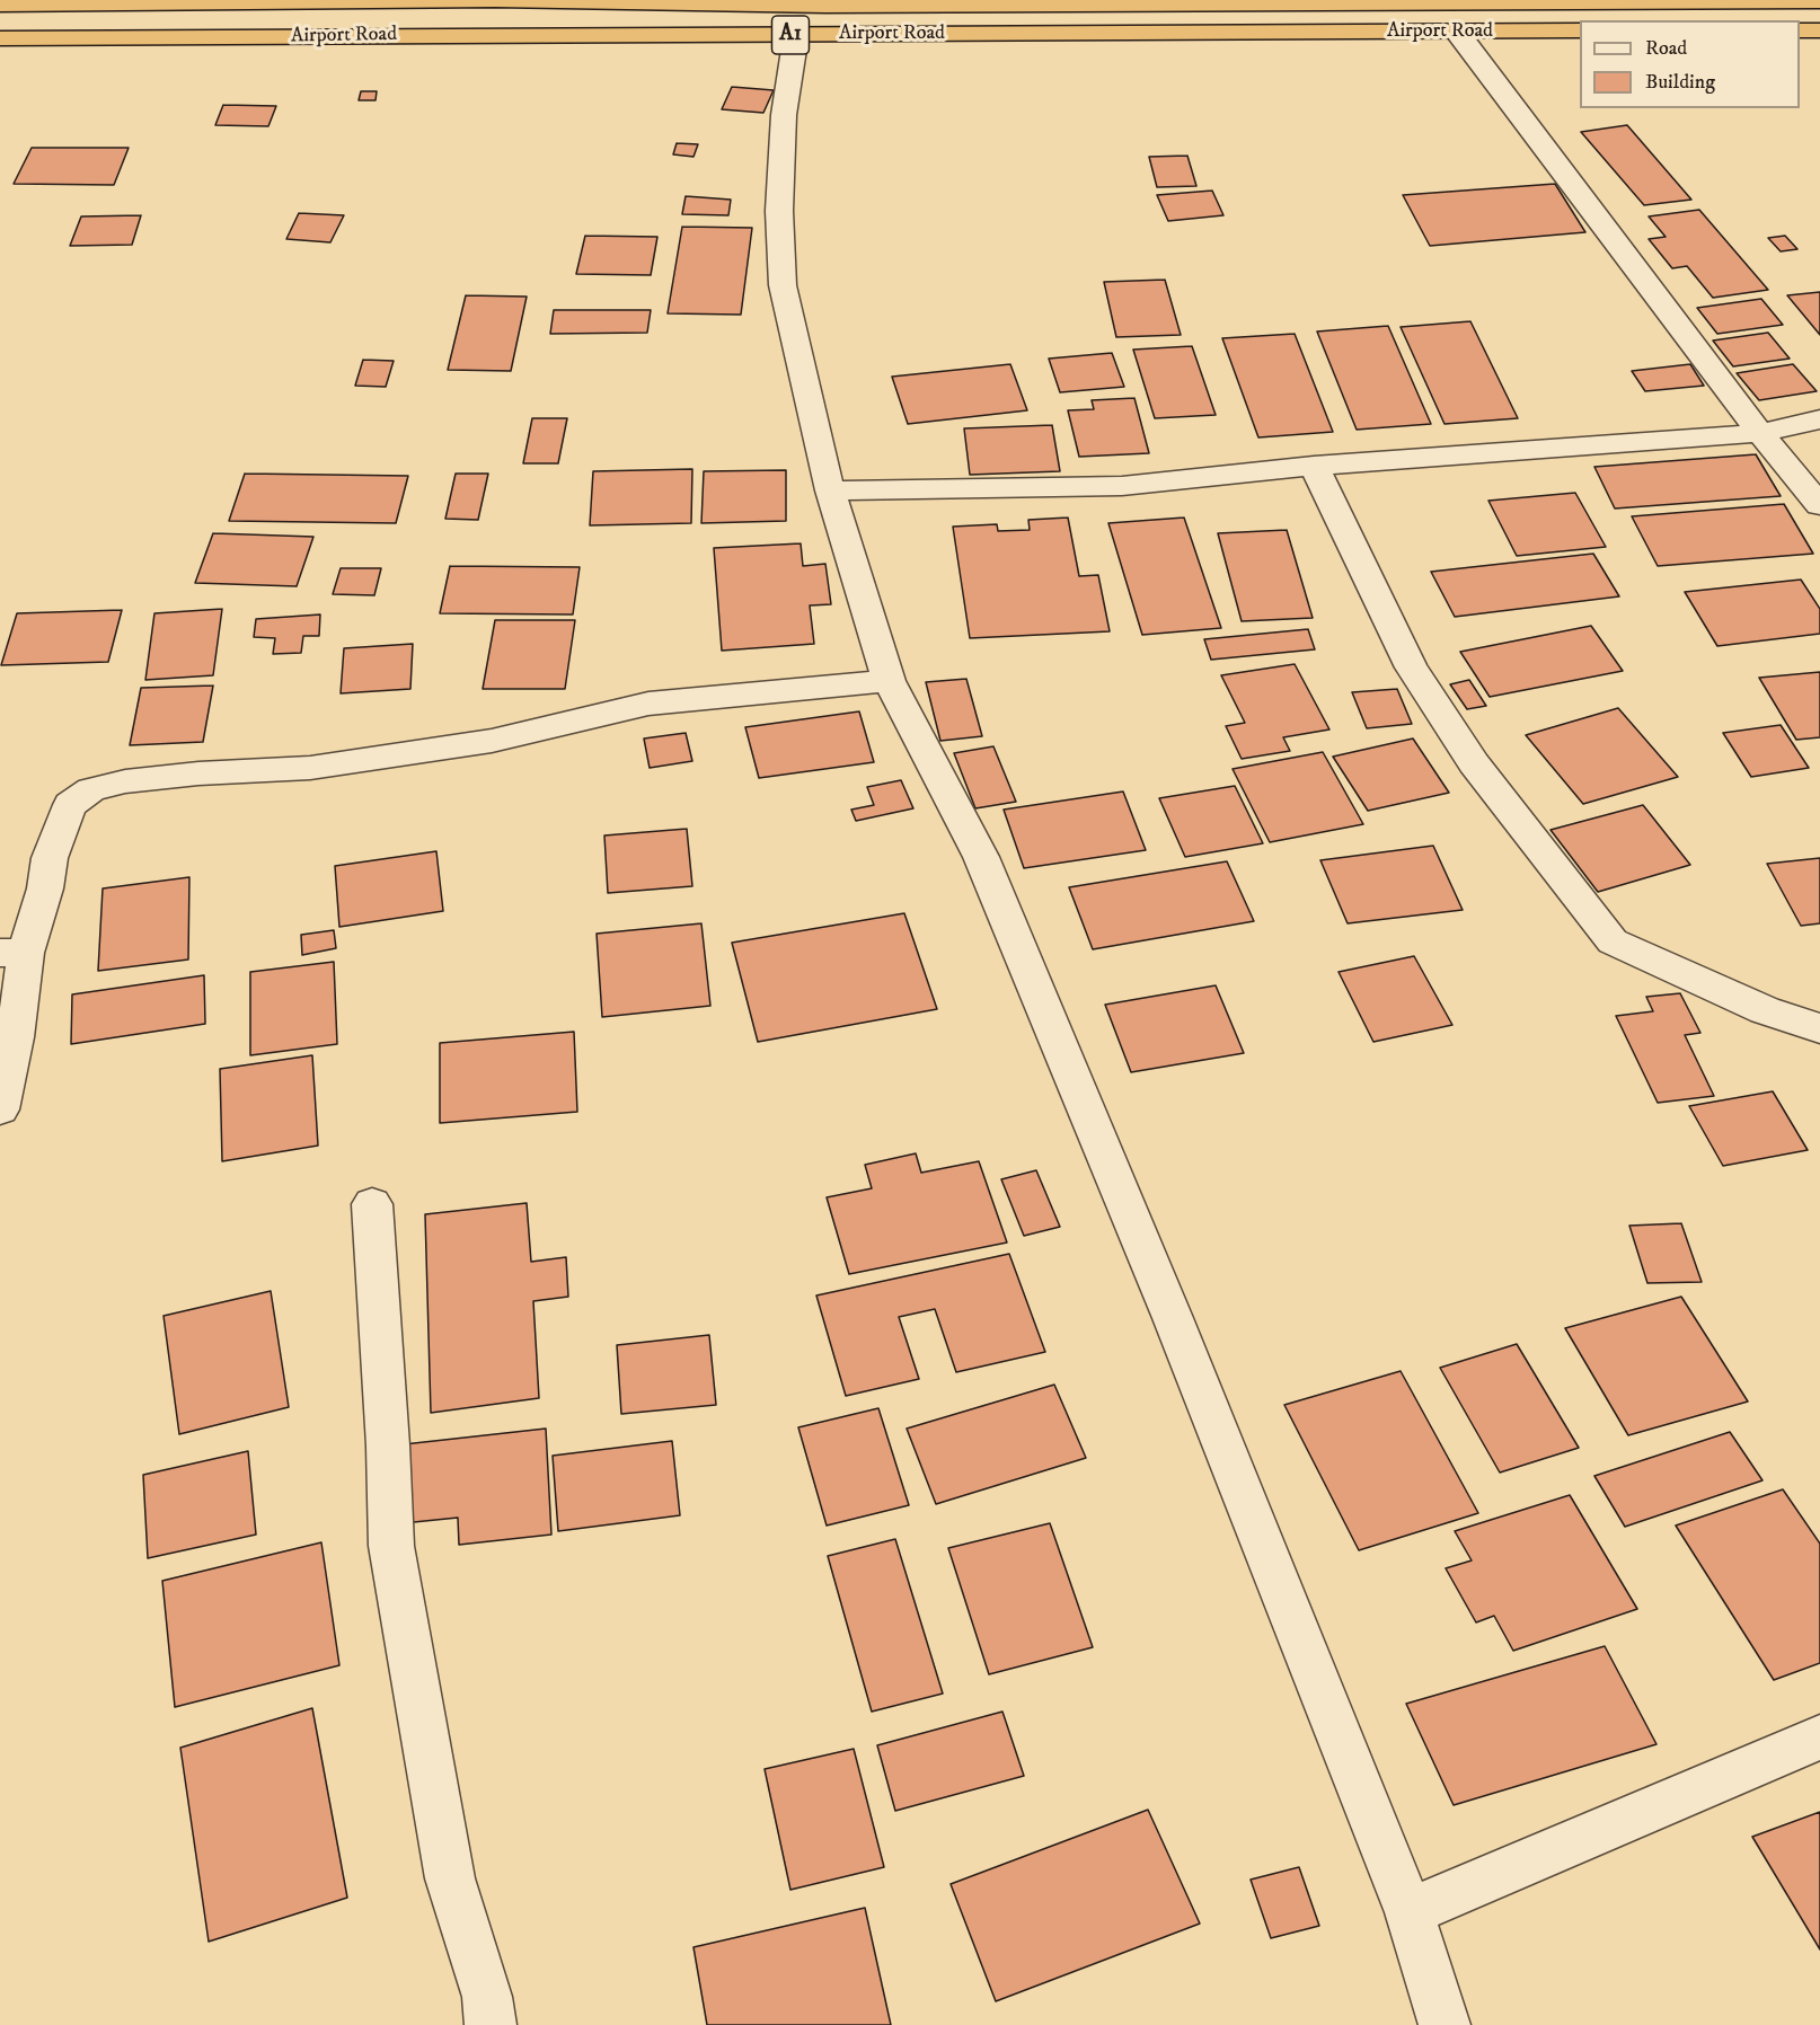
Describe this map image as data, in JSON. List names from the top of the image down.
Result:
{
  "streets": {
    "highway": ["Airport Road", "A1"]
  },
  "legend": ["Road", "Building"]
}
